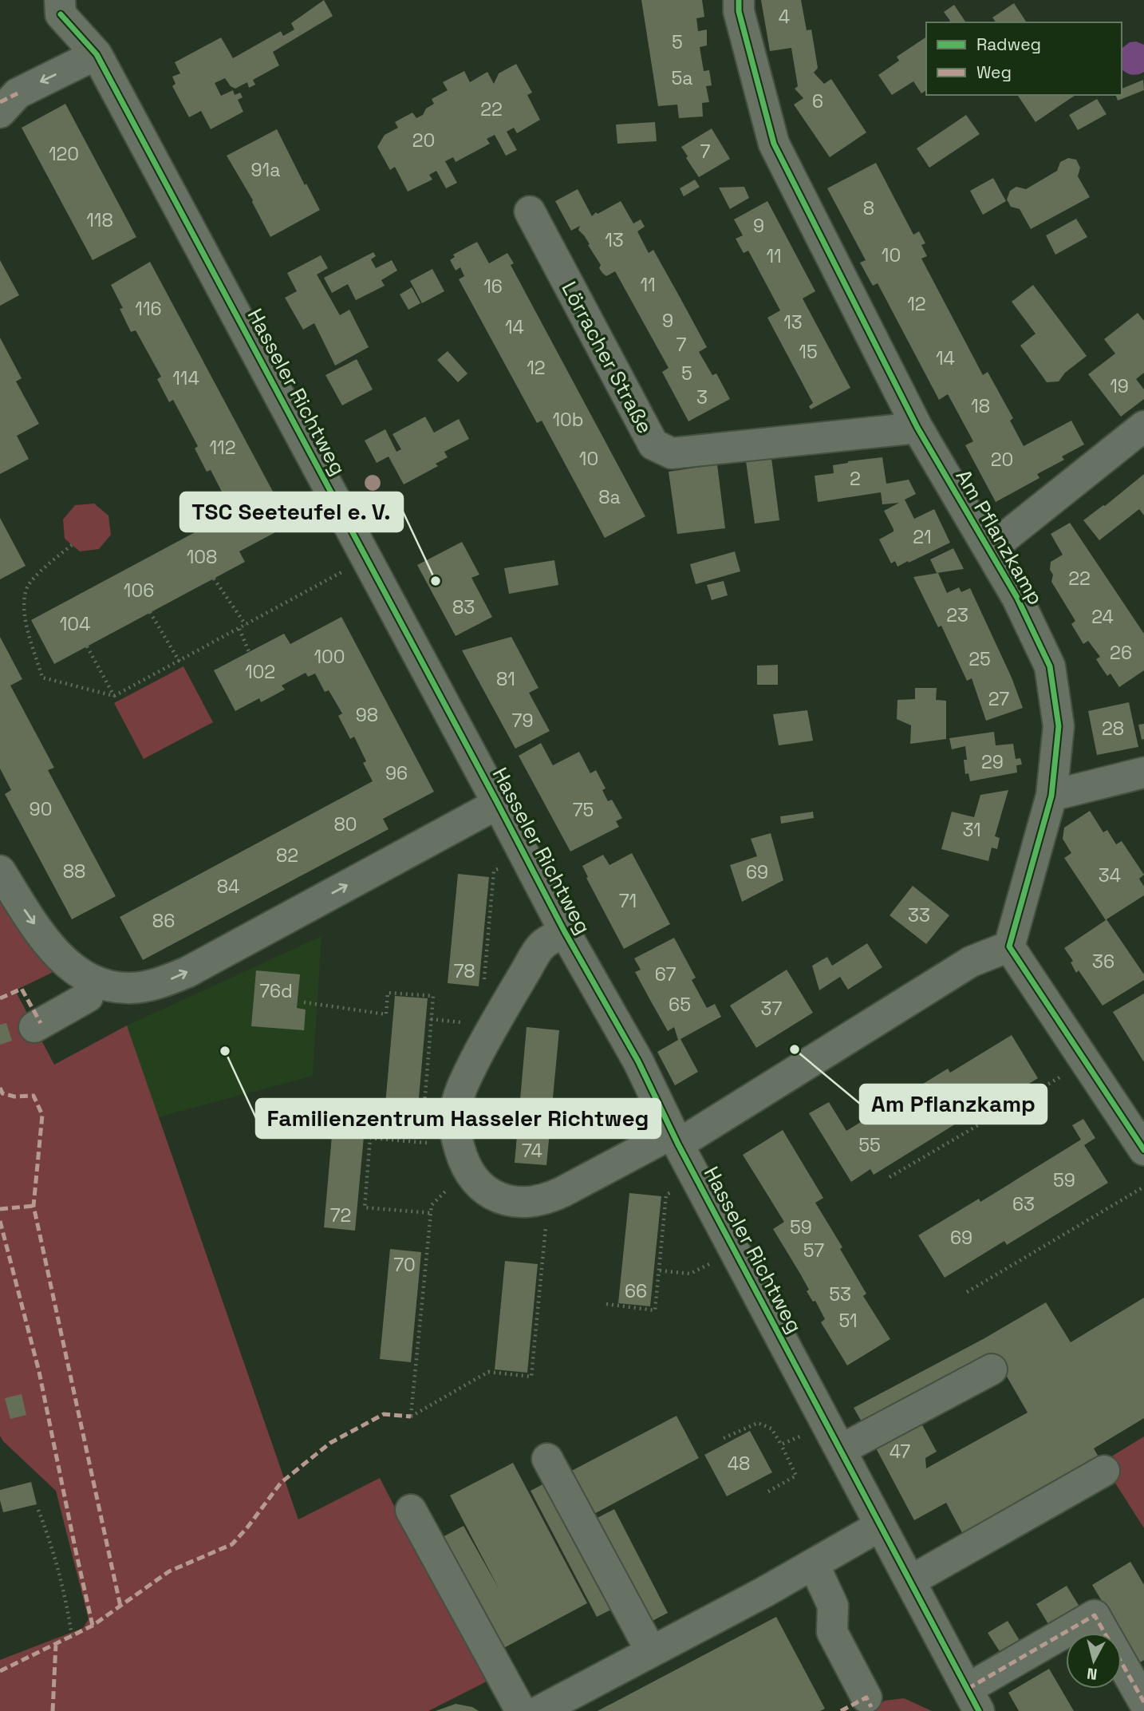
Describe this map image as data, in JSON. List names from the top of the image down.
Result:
{
  "streets": {
    "street": ["Lörracher Straße", "Hasseler Richtweg", "Am Pflanzkamp"]
  },
  "crossings": [
    ["Lörracher Straße", "Am Pflanzkamp"]
  ],
  "places": ["TSC Seeteufel e. V.", "Am Pflanzkamp", "Familienzentrum Hasseler Richtweg"],
  "house_numbers": [
    "4",
    "5",
    "5a",
    "6",
    "22",
    "20",
    "7",
    "120",
    "91a",
    "8",
    "118",
    "9",
    "13",
    "10",
    "11",
    "11",
    "16",
    "12",
    "116",
    "9",
    "13",
    "14",
    "7",
    "15",
    "14",
    "12",
    "5",
    "114",
    "19",
    "3",
    "18",
    "10b",
    "112",
    "10",
    "20",
    "2",
    "8a",
    "21",
    "108",
    "22",
    "106",
    "83",
    "23",
    "24",
    "104",
    "26",
    "100",
    "25",
    "102",
    "81",
    "27",
    "98",
    "79",
    "28",
    "29",
    "96",
    "90",
    "75",
    "80",
    "31",
    "82",
    "88",
    "69",
    "34",
    "84",
    "71",
    "33",
    "86",
    "36",
    "78",
    "67",
    "76d",
    "65",
    "37",
    "55",
    "74",
    "59",
    "63",
    "72",
    "59",
    "69",
    "57",
    "70",
    "66",
    "53",
    "51",
    "47",
    "48"
  ],
  "legend": ["Radweg", "Weg"],
  "north": "bottom"
}
